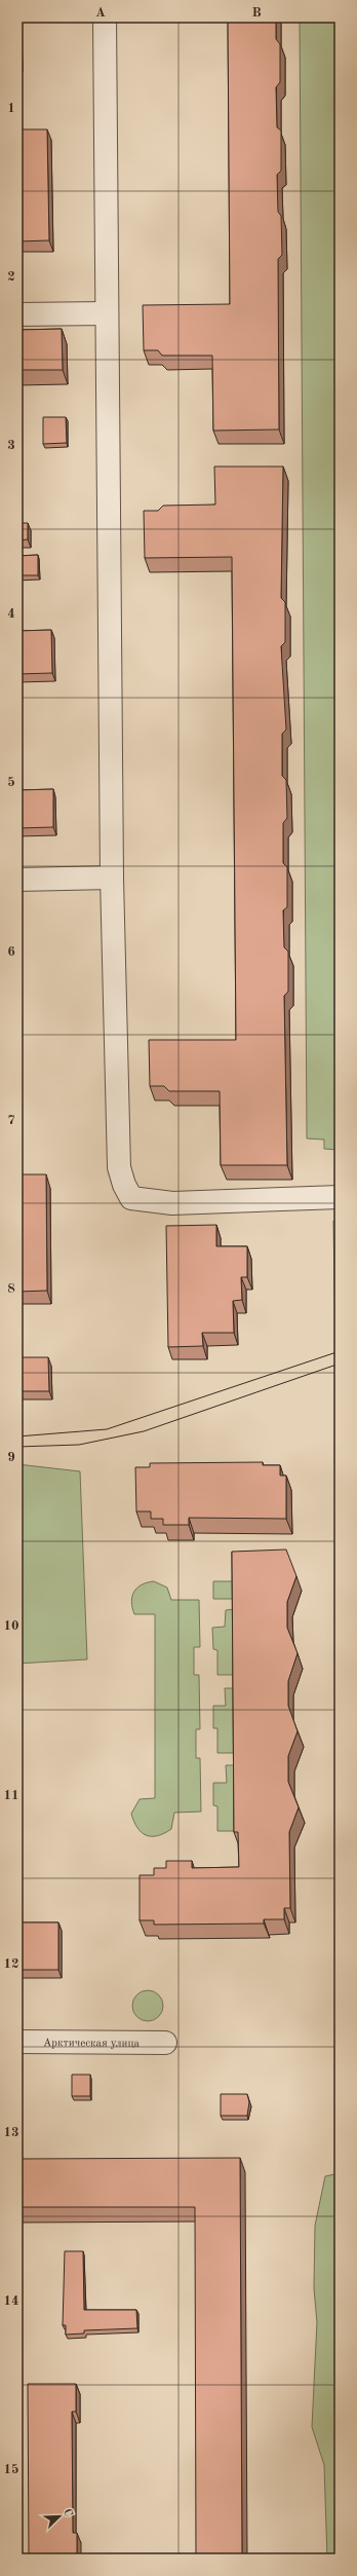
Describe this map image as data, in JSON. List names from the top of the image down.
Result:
{
  "streets": {
    "street": ["Арктическая улица"]
  },
  "north": "top right",
  "grid": {
    "columns": ["A", "B"],
    "rows": [
      "1",
      "2",
      "3",
      "4",
      "5",
      "6",
      "7",
      "8",
      "9",
      "10",
      "11",
      "12",
      "13",
      "14",
      "15"
    ]
  }
}
